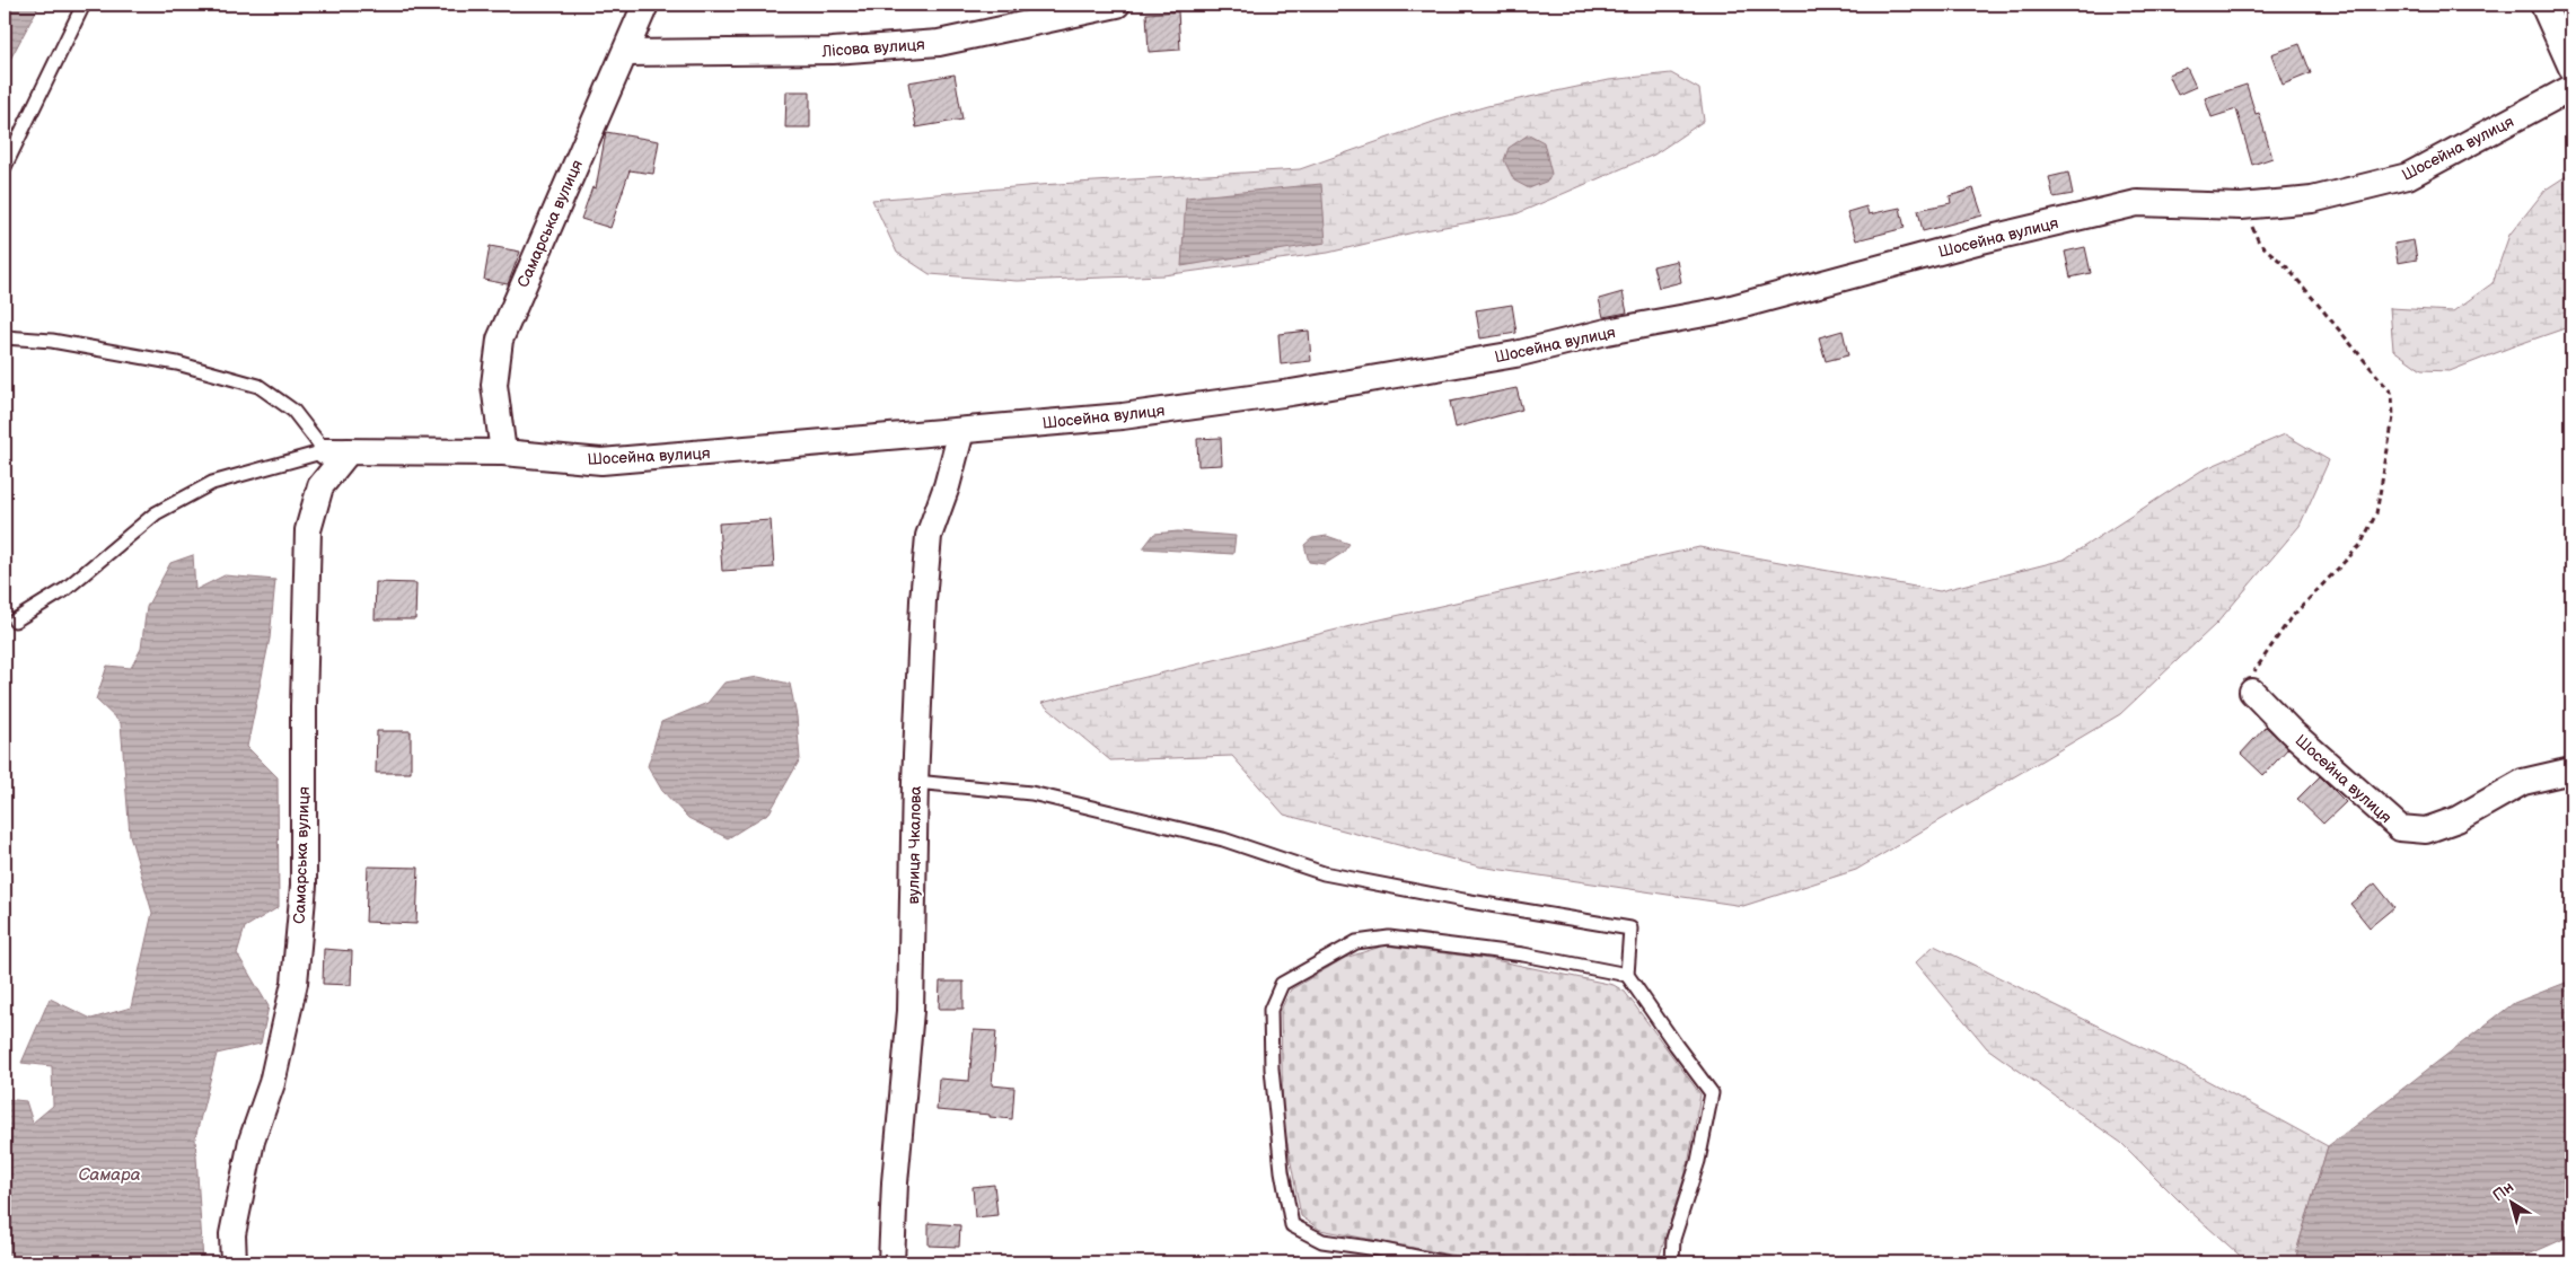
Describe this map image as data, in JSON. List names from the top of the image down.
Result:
{
  "streets": {
    "street": [
      "Лісова вулиця",
      "Шосейна вулиця",
      "Самарська вулиця",
      "вулиця Чкалова"
    ]
  },
  "crossings": [
    ["Лісова вулиця", "Самарська вулиця"],
    ["Шосейна вулиця", "Самарська вулиця"],
    ["Шосейна вулиця", "вулиця Чкалова"]
  ],
  "water": ["Самара"],
  "north": "top left"
}
